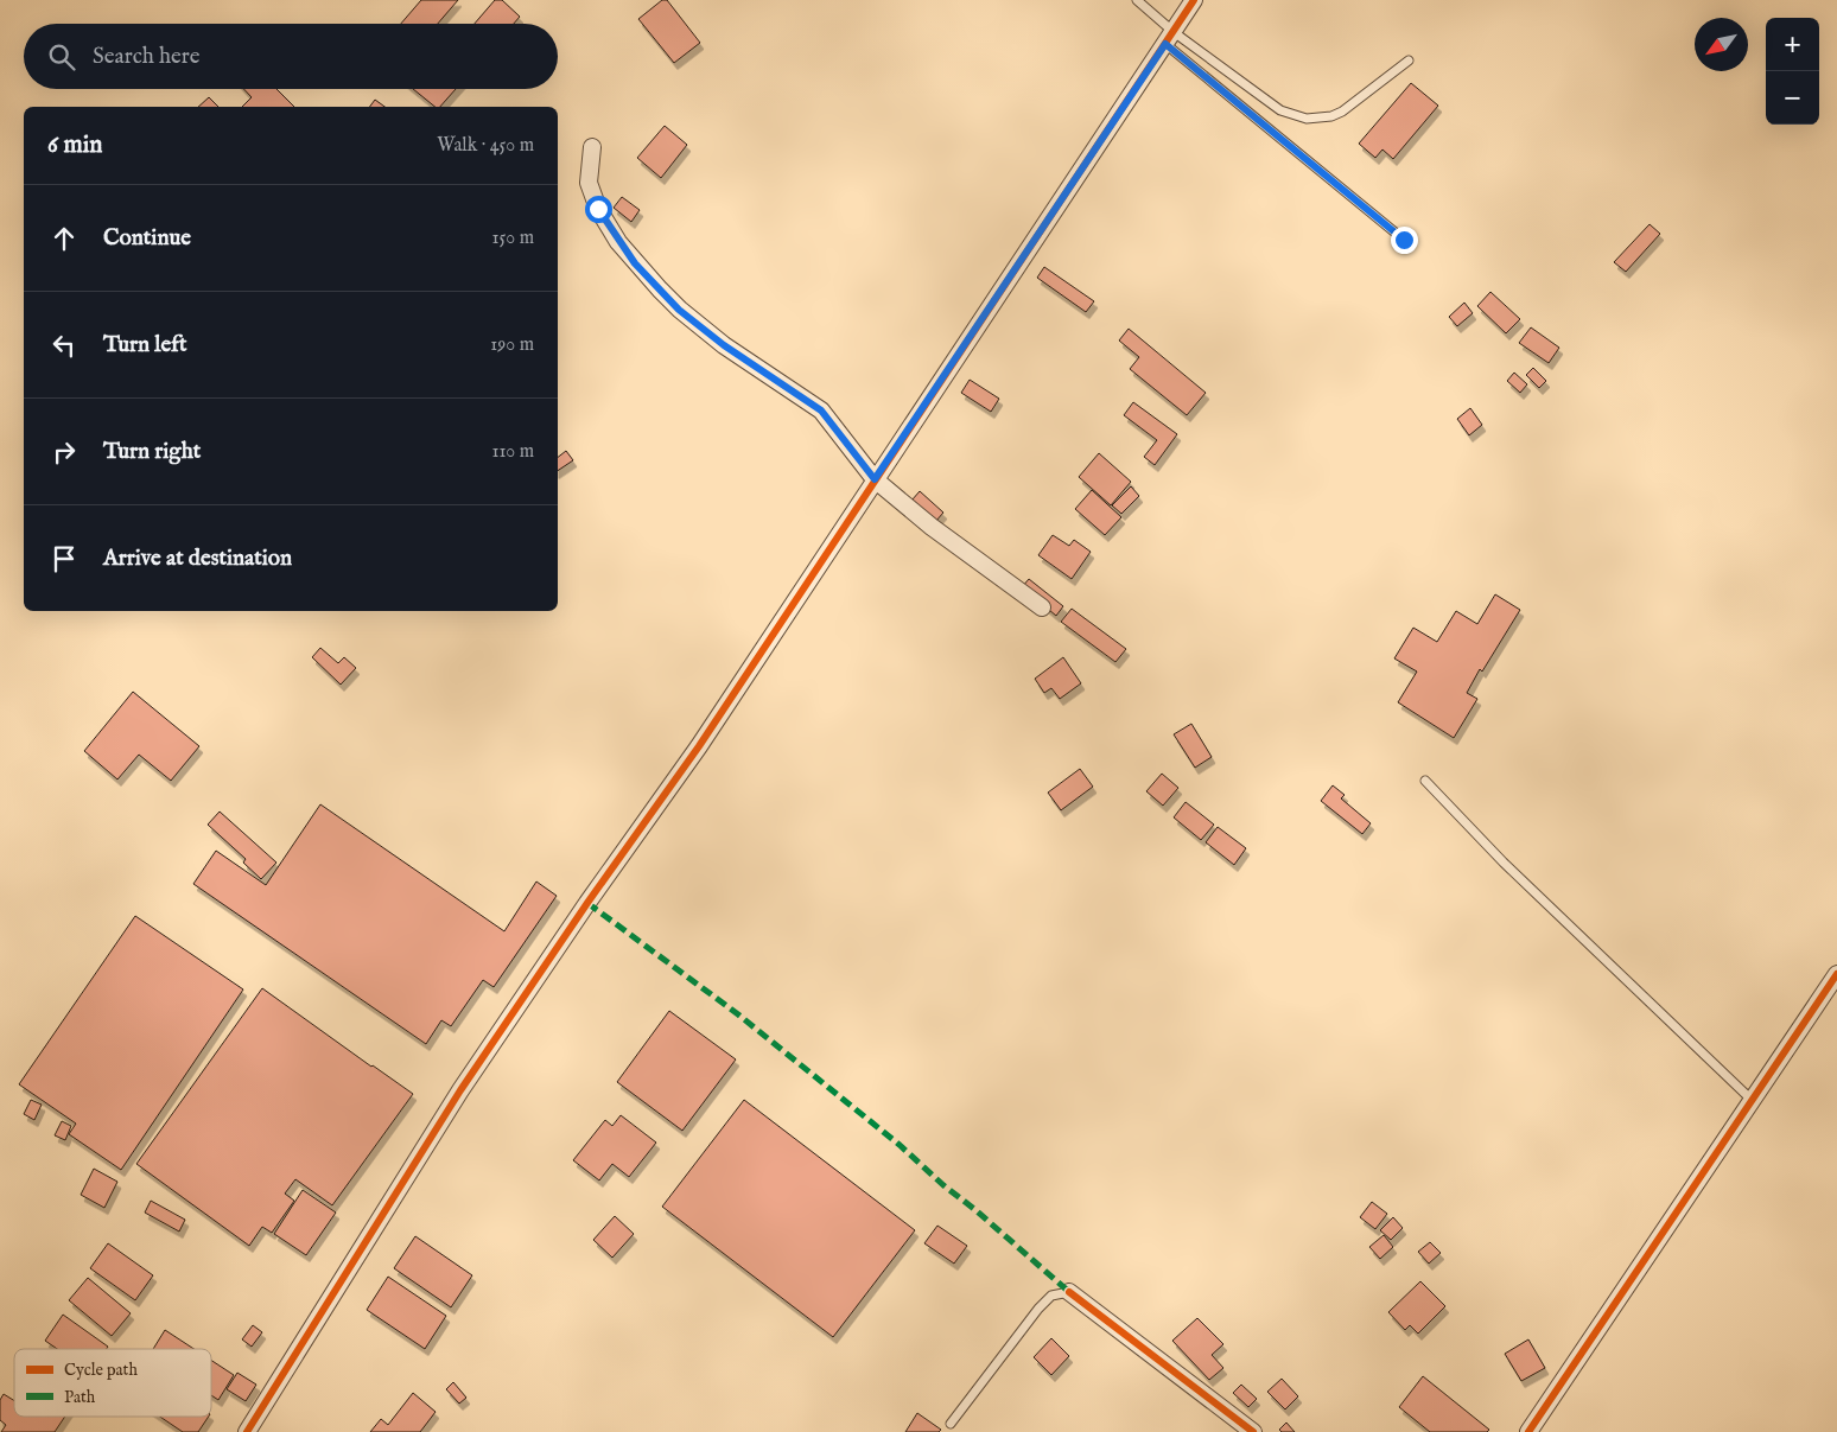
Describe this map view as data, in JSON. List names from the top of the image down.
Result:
{
  "legend": ["Cycle path", "Path"],
  "north": "bottom left",
  "page": {
    "map_buttons": ["+", "−"],
    "search": "Search here",
    "heading": ["6 min", "Walk · 450 m"],
    "list": [
      ["Continue", "150 m"],
      ["Turn left", "190 m"],
      ["Turn right", "110 m"],
      "Arrive at destination"
    ]
  }
}
